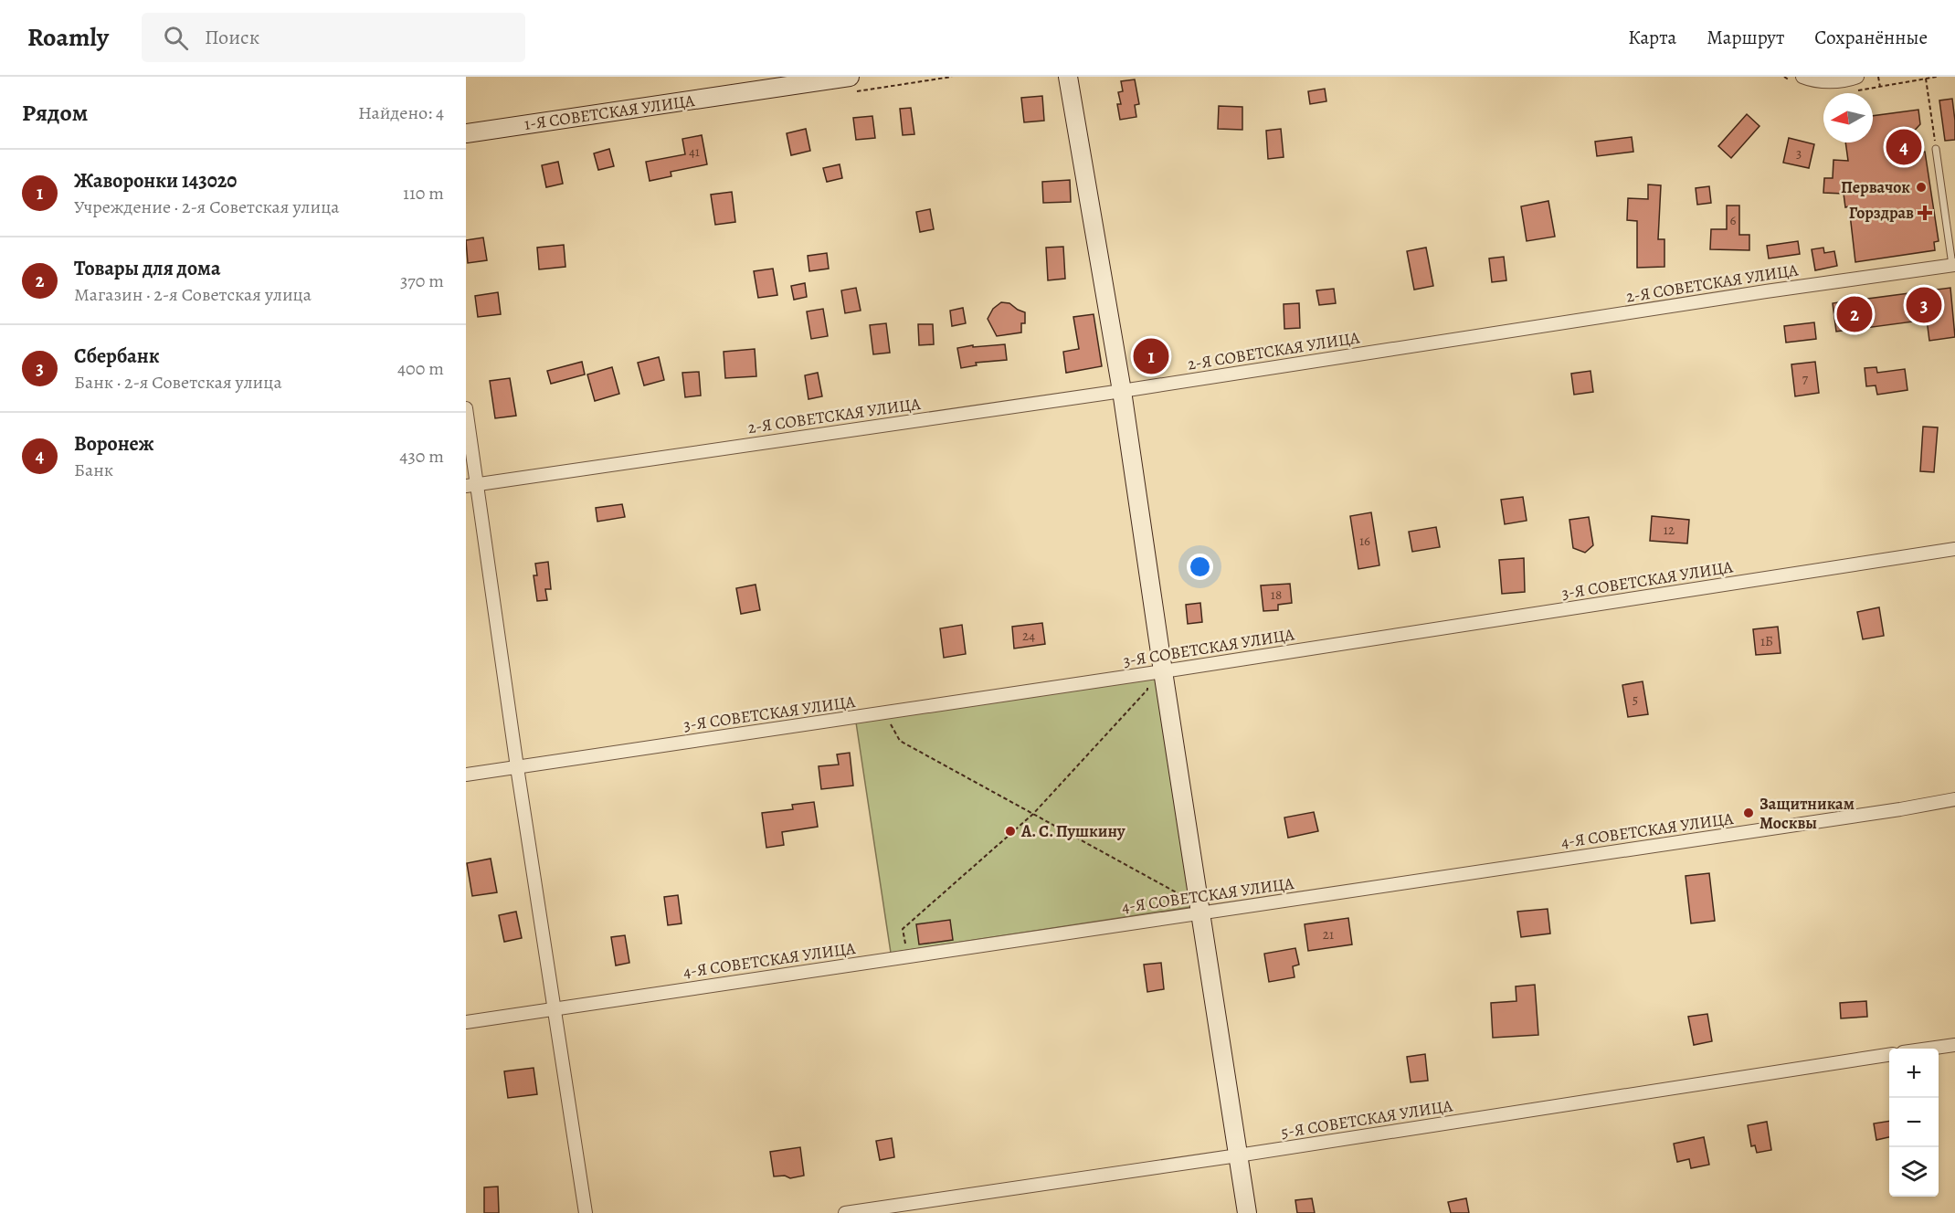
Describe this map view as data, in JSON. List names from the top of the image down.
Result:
{
  "streets": {
    "street": [
      "1-Я СОВЕТСКАЯ УЛИЦА",
      "2-Я СОВЕТСКАЯ УЛИЦА",
      "3-Я СОВЕТСКАЯ УЛИЦА",
      "4-Я СОВЕТСКАЯ УЛИЦА",
      "5-Я СОВЕТСКАЯ УЛИЦА"
    ]
  },
  "places": {
    "other": ["Первачок", "Защитникам Москвы", "А. С. Пушкину"],
    "health": ["Горздрав"]
  },
  "house_numbers": [
    "41",
    "3",
    "6",
    "7",
    "12",
    "16",
    "18",
    "24",
    "1Б",
    "5",
    "21"
  ],
  "north": "left",
  "page": {
    "header": "Roamly",
    "search": "Поиск",
    "nav": ["Карта", "Маршрут", "Сохранённые"],
    "heading": ["Рядом", "Найдено: 4"],
    "pins": [
      "4",
      "3",
      "2",
      "1"
    ],
    "list": [
      {
        "mark": "1",
        "name": "Жаворонки 143020",
        "note": "Учреждение · 2-я Советская улица",
        "value": "110 m"
      },
      {
        "mark": "2",
        "name": "Товары для дома",
        "note": "Магазин · 2-я Советская улица",
        "value": "370 m"
      },
      {
        "mark": "3",
        "name": "Сбербанк",
        "note": "Банк · 2-я Советская улица",
        "value": "400 m"
      },
      {
        "mark": "4",
        "name": "Воронеж",
        "note": "Банк",
        "value": "430 m"
      }
    ],
    "map_buttons": ["+", "−"]
  }
}
